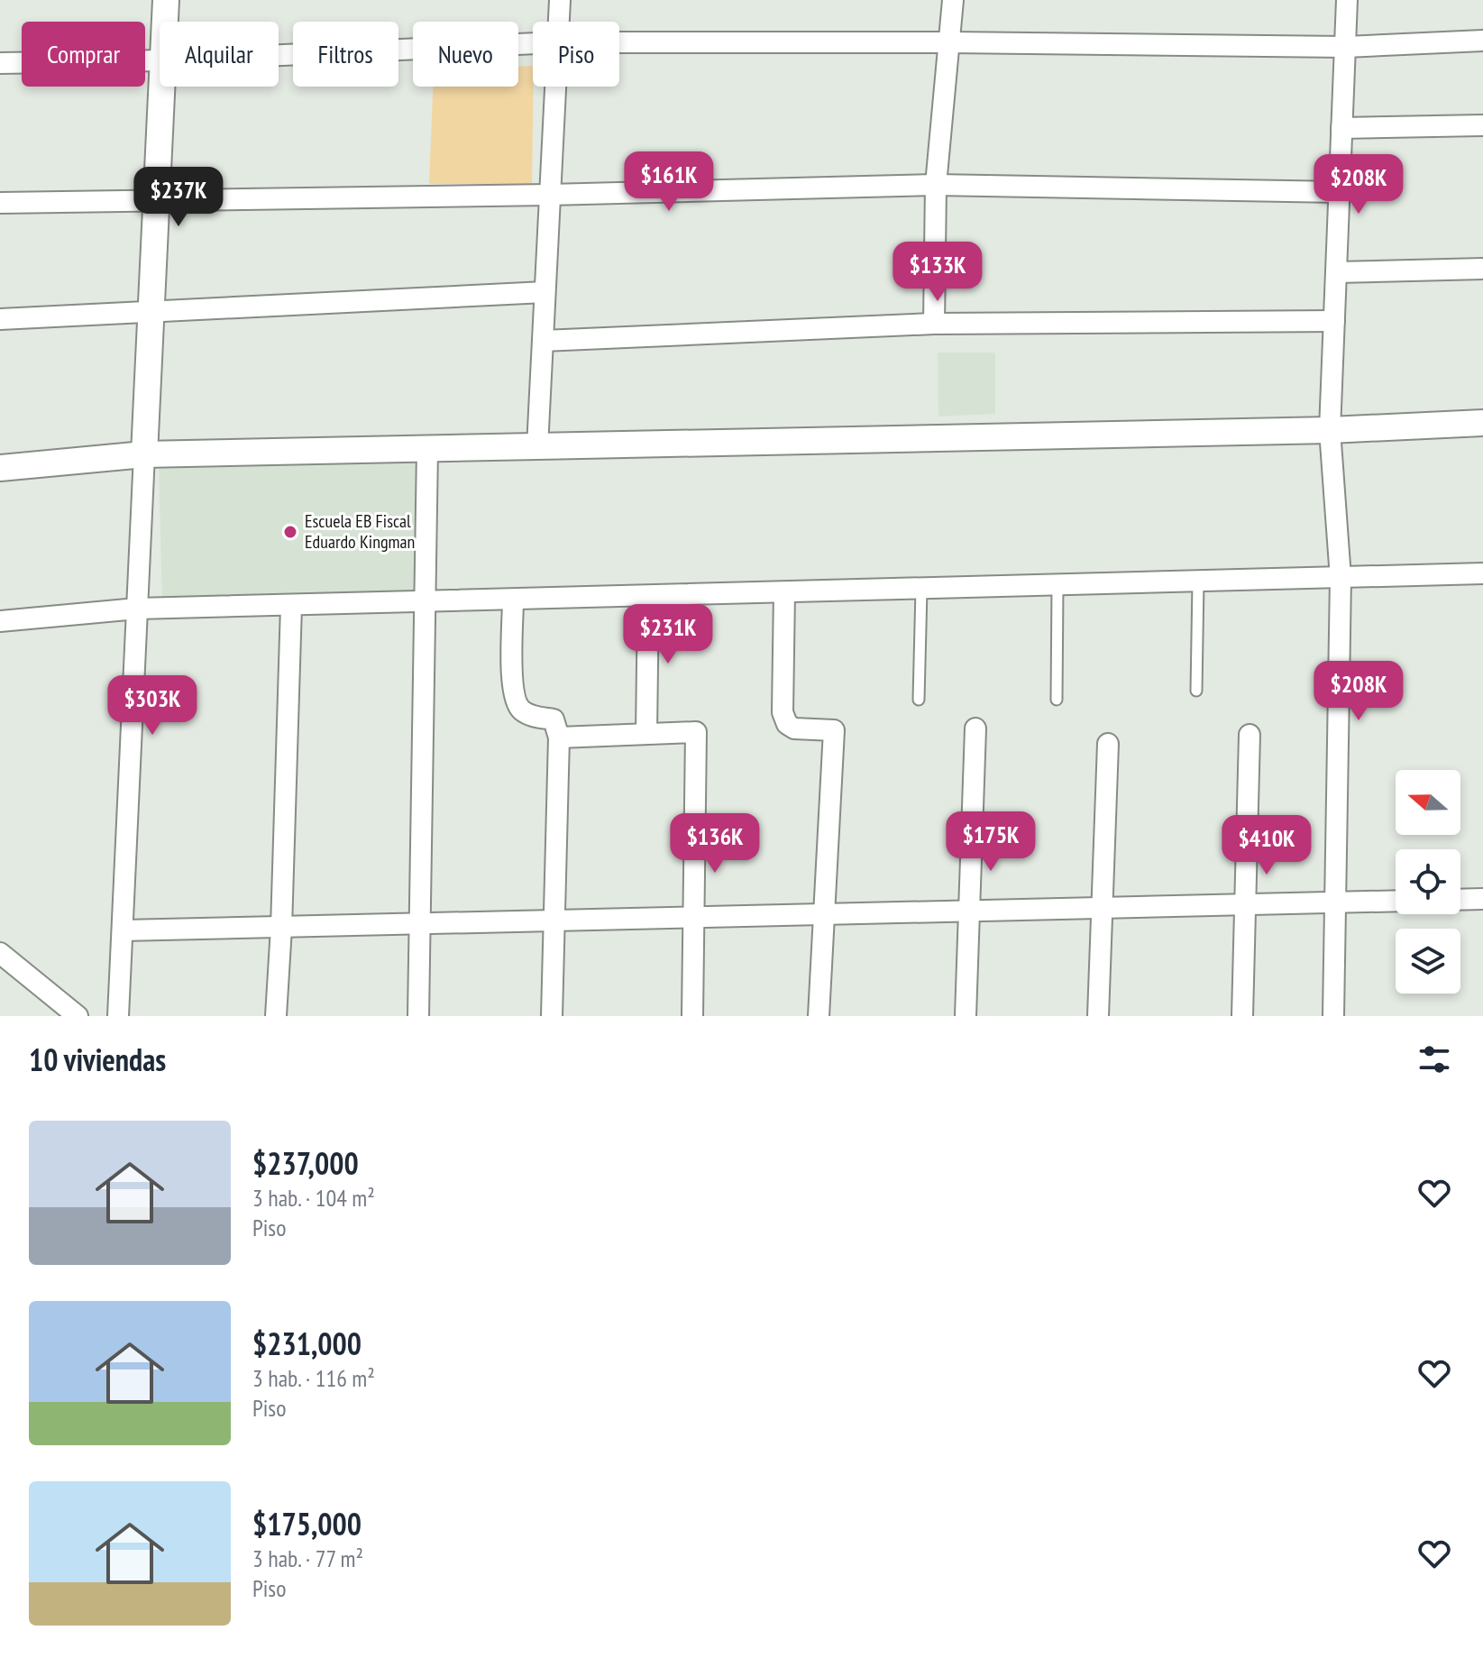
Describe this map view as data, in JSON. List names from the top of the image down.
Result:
{
  "places": ["Escuela EB Fiscal Eduardo Kingman"],
  "north": "left",
  "page": {
    "chip": [
      "Comprar",
      "Alquilar",
      "Filtros",
      "Nuevo",
      "Piso"
    ],
    "price": [
      "$161K",
      "$208K",
      "$237K",
      "$133K",
      "$231K",
      "$208K",
      "$303K",
      "$175K",
      "$136K",
      "$410K"
    ],
    "heading": "10 viviendas",
    "list": [
      {
        "name": "$237,000",
        "note": "3 hab. · 104 m² · Piso"
      },
      {
        "name": "$231,000",
        "note": "3 hab. · 116 m² · Piso"
      },
      {
        "name": "$175,000",
        "note": "3 hab. · 77 m² · Piso"
      }
    ]
  }
}
